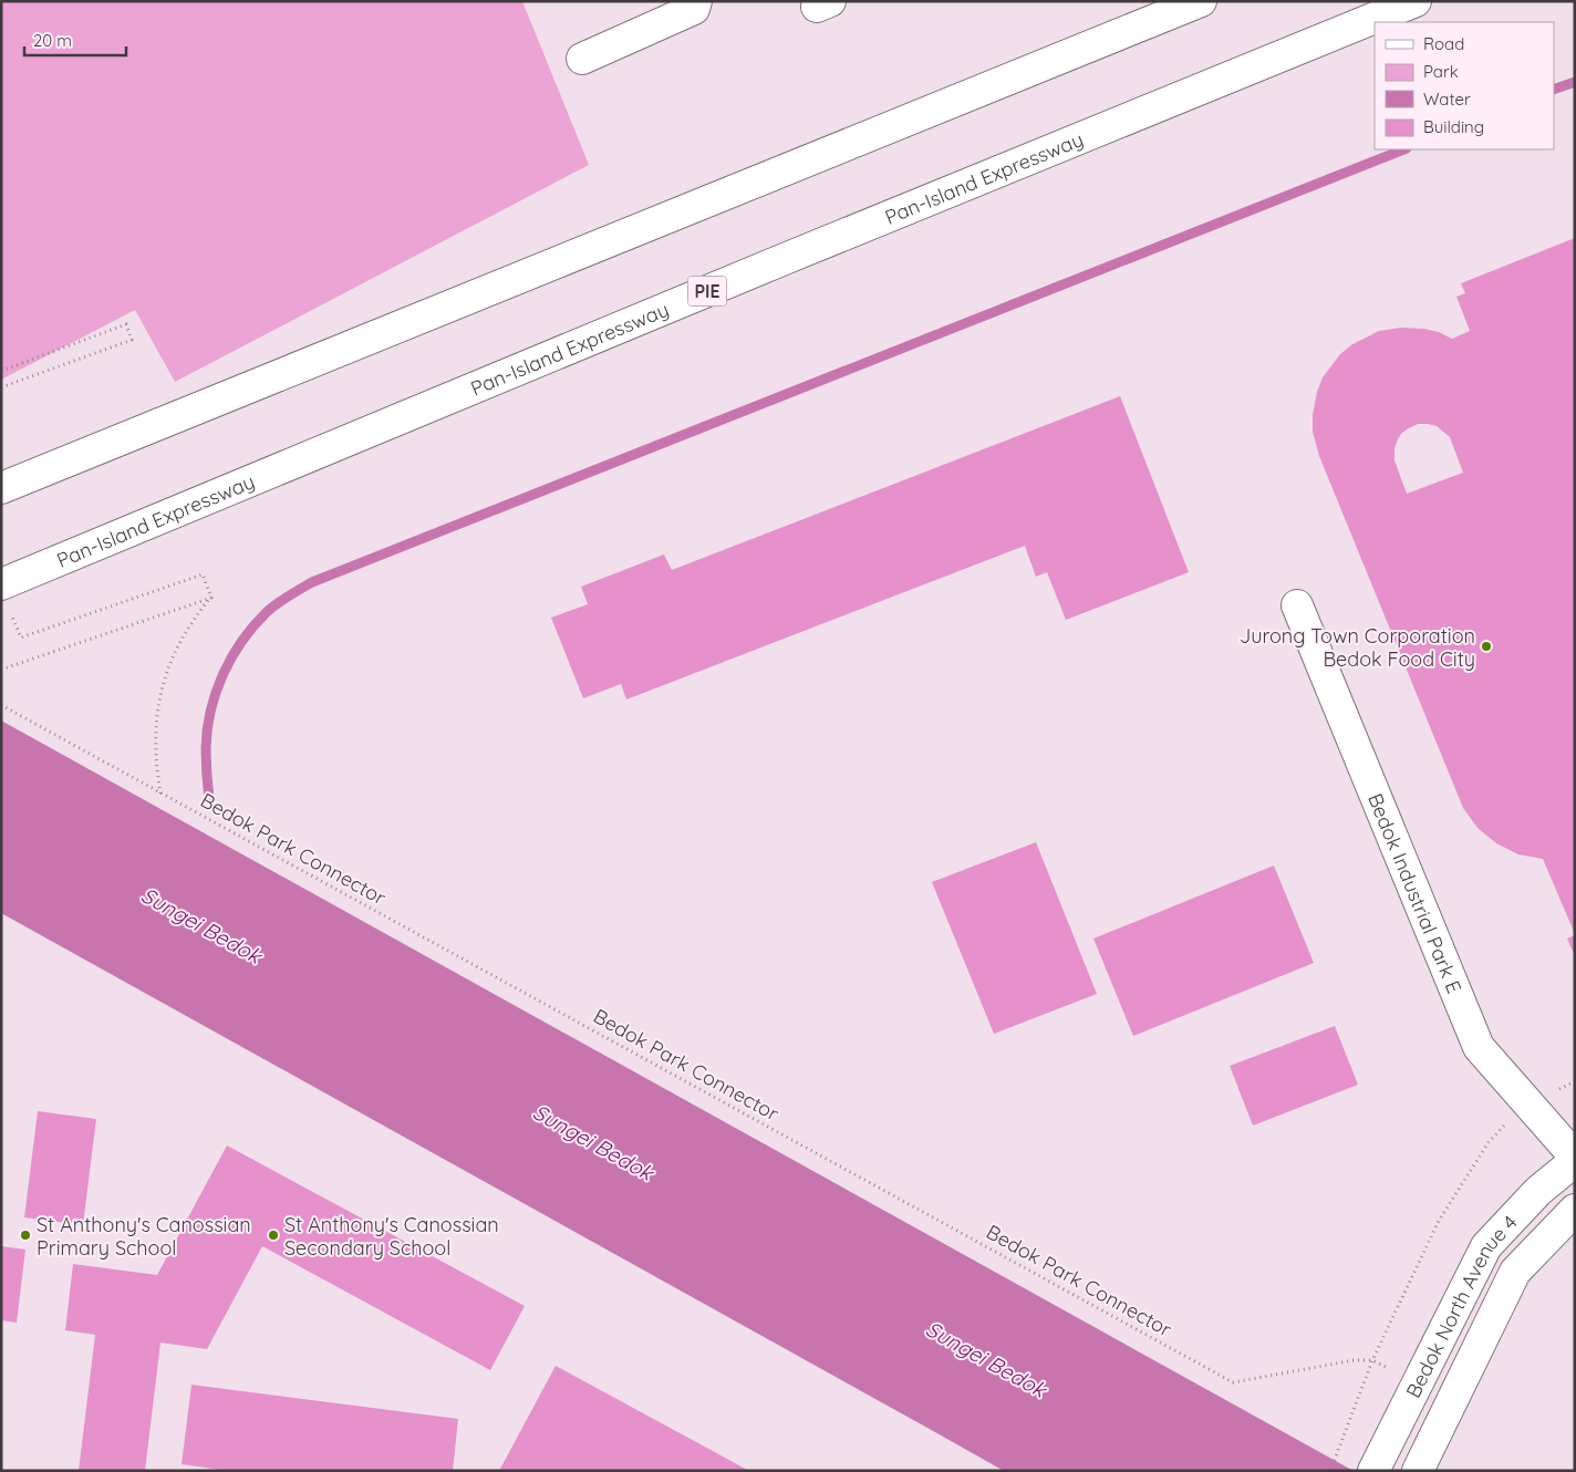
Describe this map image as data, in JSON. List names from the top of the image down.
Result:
{
  "streets": {
    "main road": [
      "Pan-Island Expressway",
      "PIE",
      "Bedok Industrial Park E",
      "Bedok North Avenue 4"
    ],
    "path": ["Bedok Park Connector"]
  },
  "water": ["Sungei Bedok"],
  "places": ["Jurong Town Corporation Bedok Food City", "St Anthony's Canossian Primary School", "St Anthony's Canossian Secondary School"],
  "legend": [
    "Road",
    "Park",
    "Water",
    "Building"
  ],
  "scale_bar": "20 m"
}
